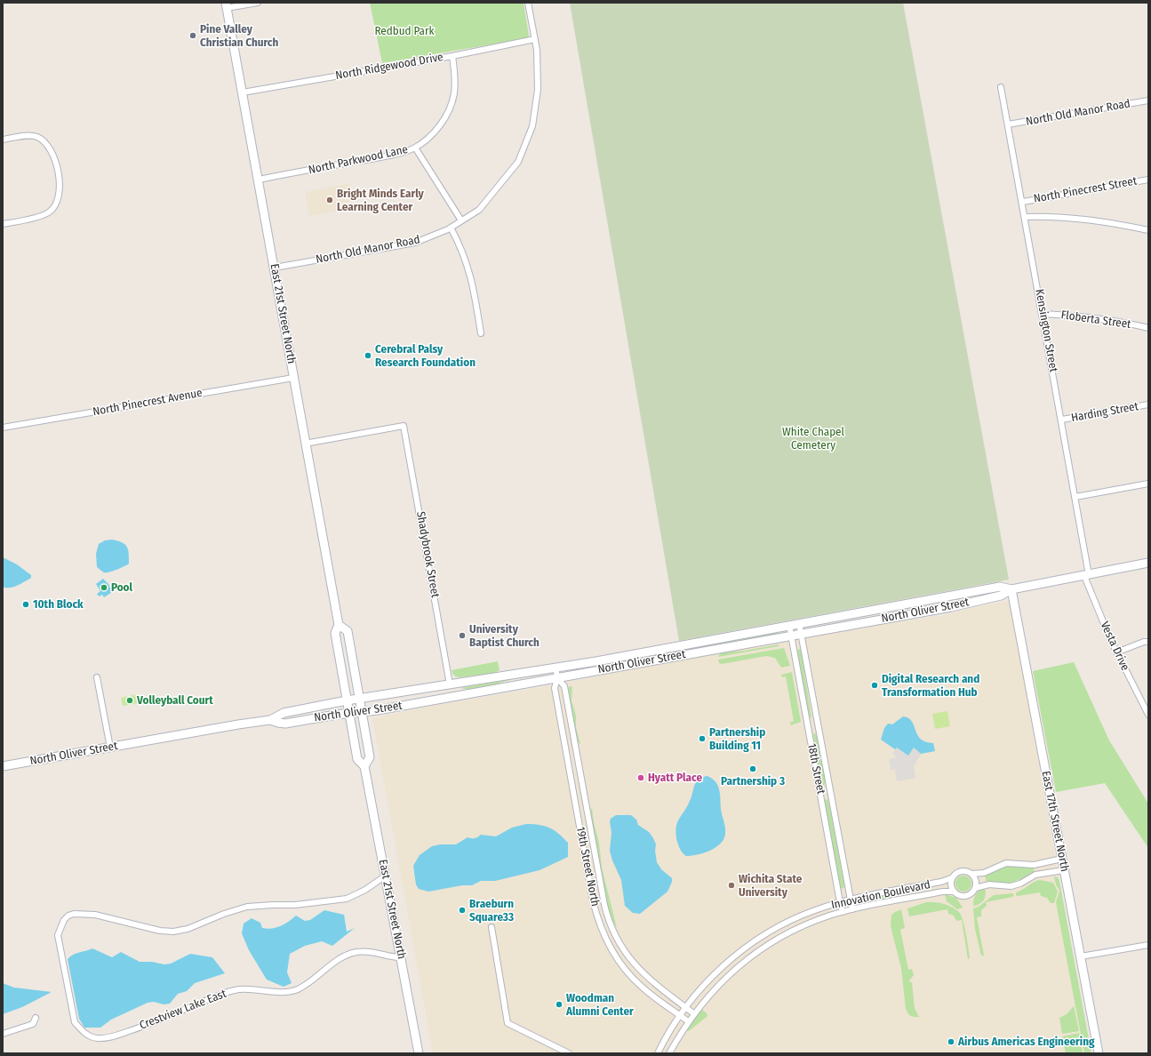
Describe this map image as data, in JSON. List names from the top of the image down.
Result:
{
  "streets": {
    "main road": ["East 21st Street North", "North Oliver Street", "East 17th Street North"],
    "street": [
      "North Ridgewood Drive",
      "North Old Manor Road",
      "North Parkwood Lane",
      "North Pinecrest Street",
      "Floberta Street",
      "Kensington Street",
      "North Pinecrest Avenue",
      "Harding Street",
      "Shadybrook Street",
      "Vesta Drive",
      "18th Street",
      "19th Street North",
      "Innovation Boulevard",
      "Crestview Lake East"
    ]
  },
  "crossings": [
    ["North Ridgewood Drive", "North Old Manor Road"],
    ["North Ridgewood Drive", "North Parkwood Lane"],
    ["North Ridgewood Drive", "East 21st Street North"],
    ["North Old Manor Road", "East 21st Street North"],
    ["North Old Manor Road", "Kensington Street"],
    ["North Parkwood Lane", "East 21st Street North"],
    ["North Pinecrest Street", "Kensington Street"],
    ["East 21st Street North", "North Pinecrest Avenue"],
    ["East 21st Street North", "Shadybrook Street"],
    ["East 21st Street North", "North Oliver Street"],
    ["East 21st Street North", "Crestview Lake East"],
    ["Floberta Street", "Kensington Street"],
    ["Kensington Street", "Harding Street"],
    ["Kensington Street", "North Oliver Street"],
    ["Kensington Street", "Vesta Drive"],
    ["Shadybrook Street", "North Oliver Street"],
    ["North Oliver Street", "Vesta Drive"],
    ["North Oliver Street", "18th Street"],
    ["North Oliver Street", "East 17th Street North"],
    ["North Oliver Street", "19th Street North"],
    ["18th Street", "Innovation Boulevard"],
    ["East 17th Street North", "Innovation Boulevard"],
    ["19th Street North", "Innovation Boulevard"]
  ],
  "parks": ["Redbud Park", "White Chapel Cemetery"],
  "places": [
    "Pine Valley Christian Church",
    "Bright Minds Early Learning Center",
    "Cerebral Palsy Research Foundation",
    "Pool",
    "10th Block",
    "University Baptist Church",
    "Digital Research and Transformation Hub",
    "Volleyball Court",
    "Partnership Building 11",
    "Partnership 3",
    "Hyatt Place",
    "Wichita State University",
    "Braeburn Square33",
    "Woodman Alumni Center",
    "Airbus Americas Engineering"
  ]
}
